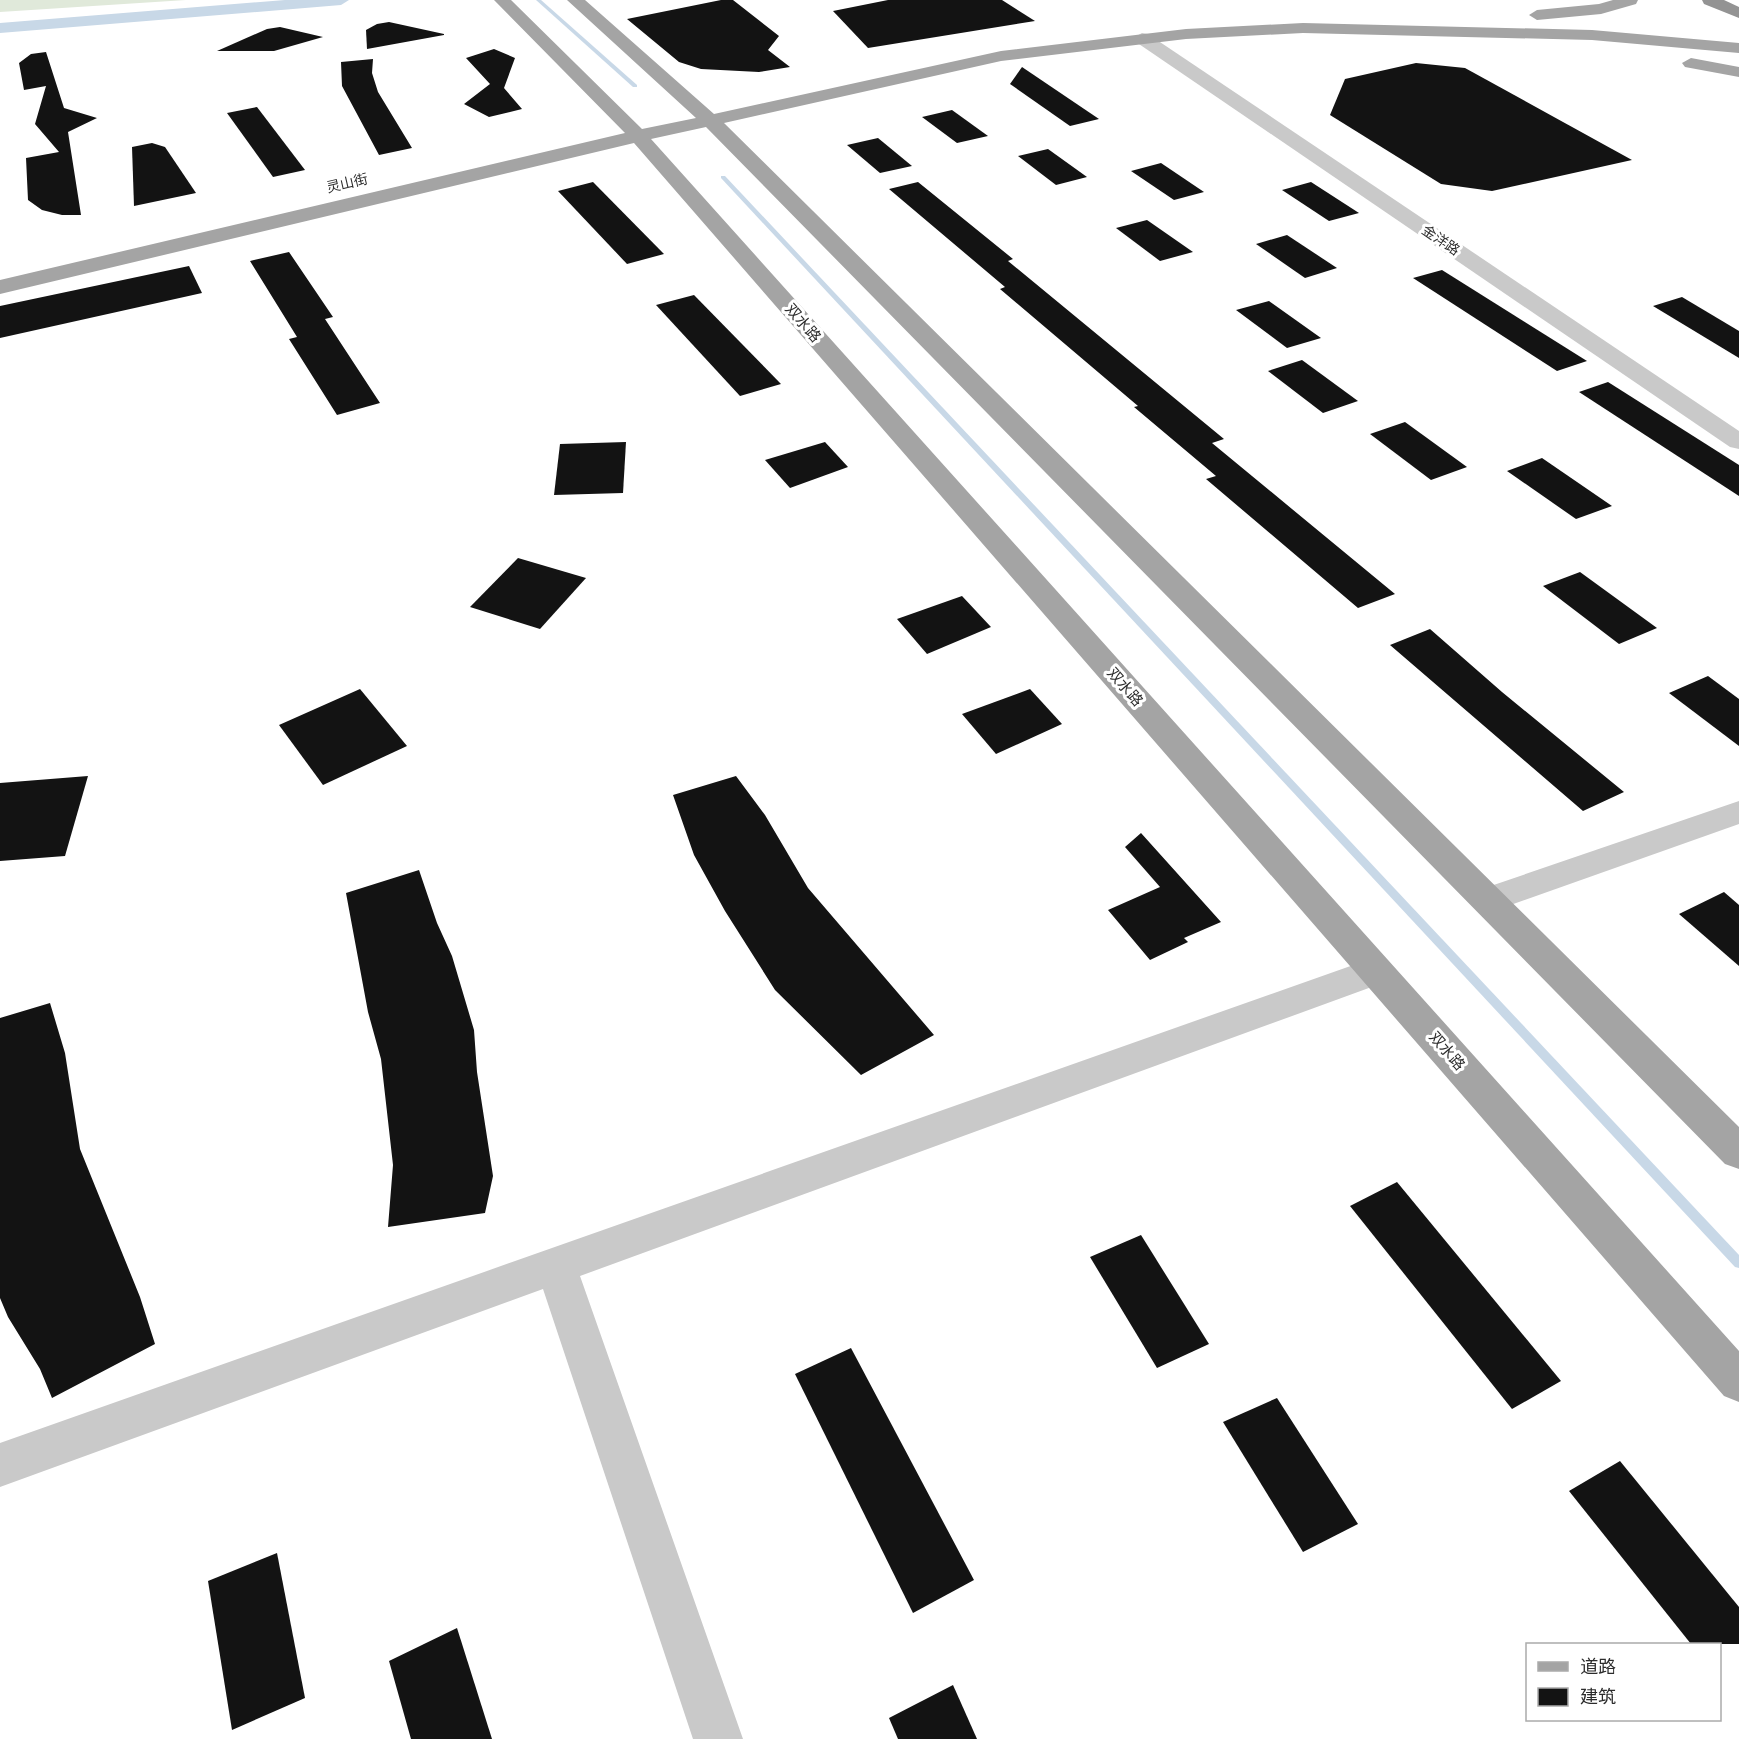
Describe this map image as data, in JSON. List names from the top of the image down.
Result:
{
  "streets": {
    "main road": ["灵山街", "双水路"],
    "street": ["金洋路"]
  },
  "crossings": [
    ["灵山街", "金洋路"],
    ["灵山街", "双水路"]
  ],
  "legend": ["道路", "建筑"]
}
